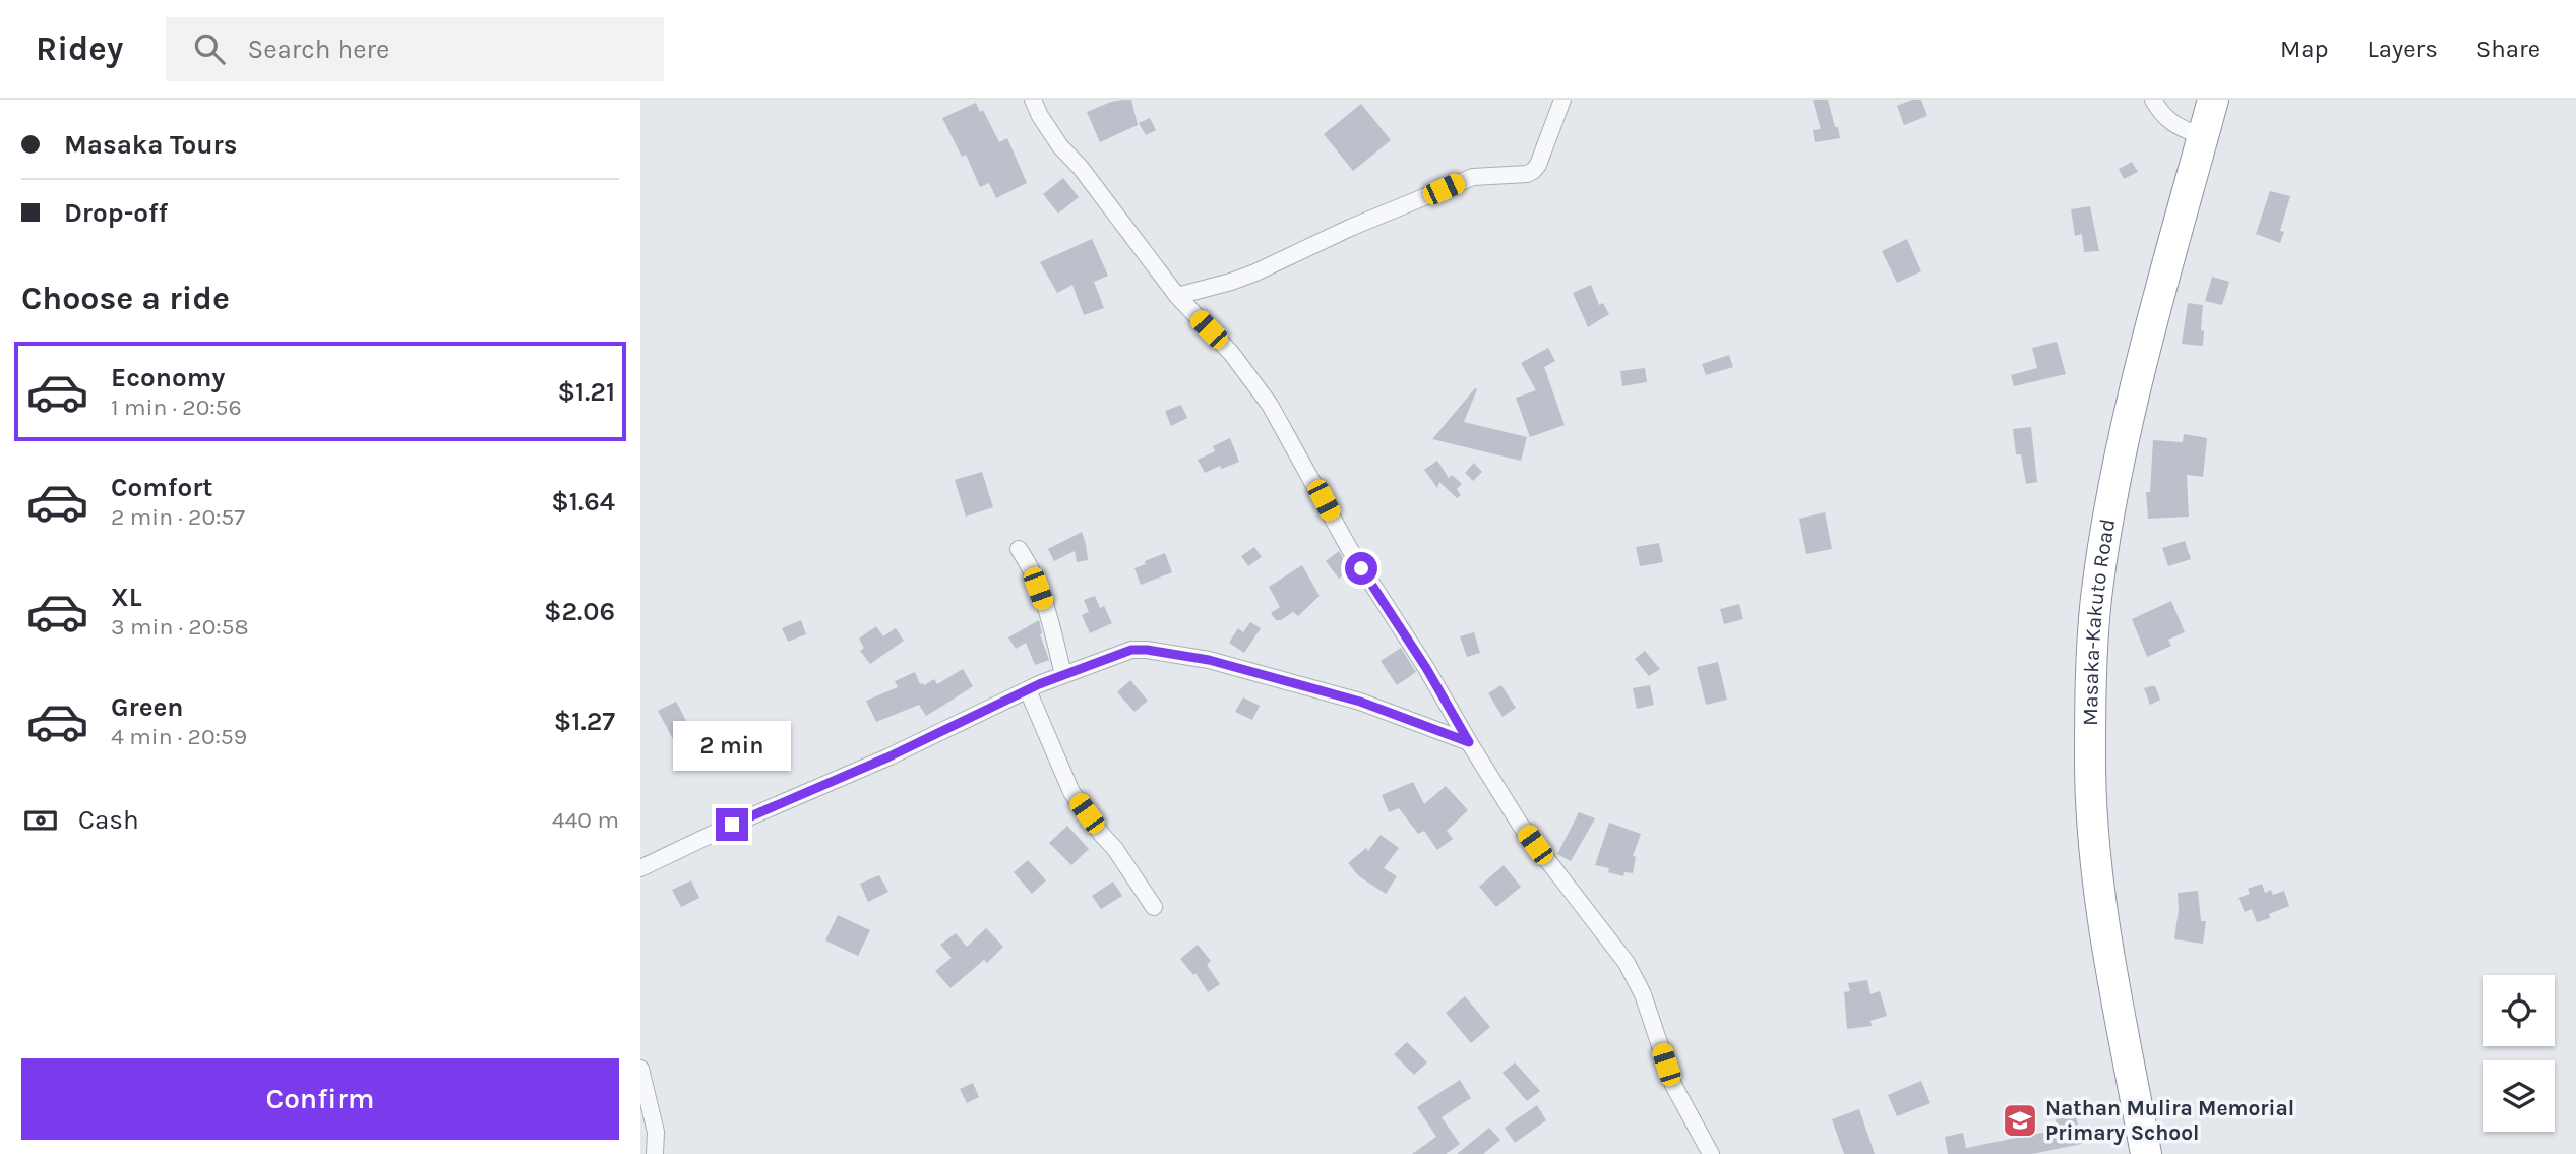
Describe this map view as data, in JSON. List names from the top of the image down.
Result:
{
  "streets": {
    "highway": ["Masaka-Kakuto Road"]
  },
  "places": {
    "school or university": ["Nathan Mulira Memorial Primary School"]
  },
  "page": {
    "header": "Ridey",
    "search": "Search here",
    "nav": ["Map", "Layers", "Share"],
    "banner": ["Masaka Tours", "Drop-off"],
    "heading": "Choose a ride",
    "list": [
      {
        "name": "Economy",
        "note": "1 min · 20:56",
        "value": "$1.21"
      },
      {
        "name": "Comfort",
        "note": "2 min · 20:57",
        "value": "$1.64"
      },
      {
        "name": "XL",
        "note": "3 min · 20:58",
        "value": "$2.06"
      },
      {
        "name": "Green",
        "note": "4 min · 20:59",
        "value": "$1.27"
      }
    ],
    "bubble": "2 min",
    "pay": ["Cash", "440 m"],
    "buttons": "Confirm"
  }
}
